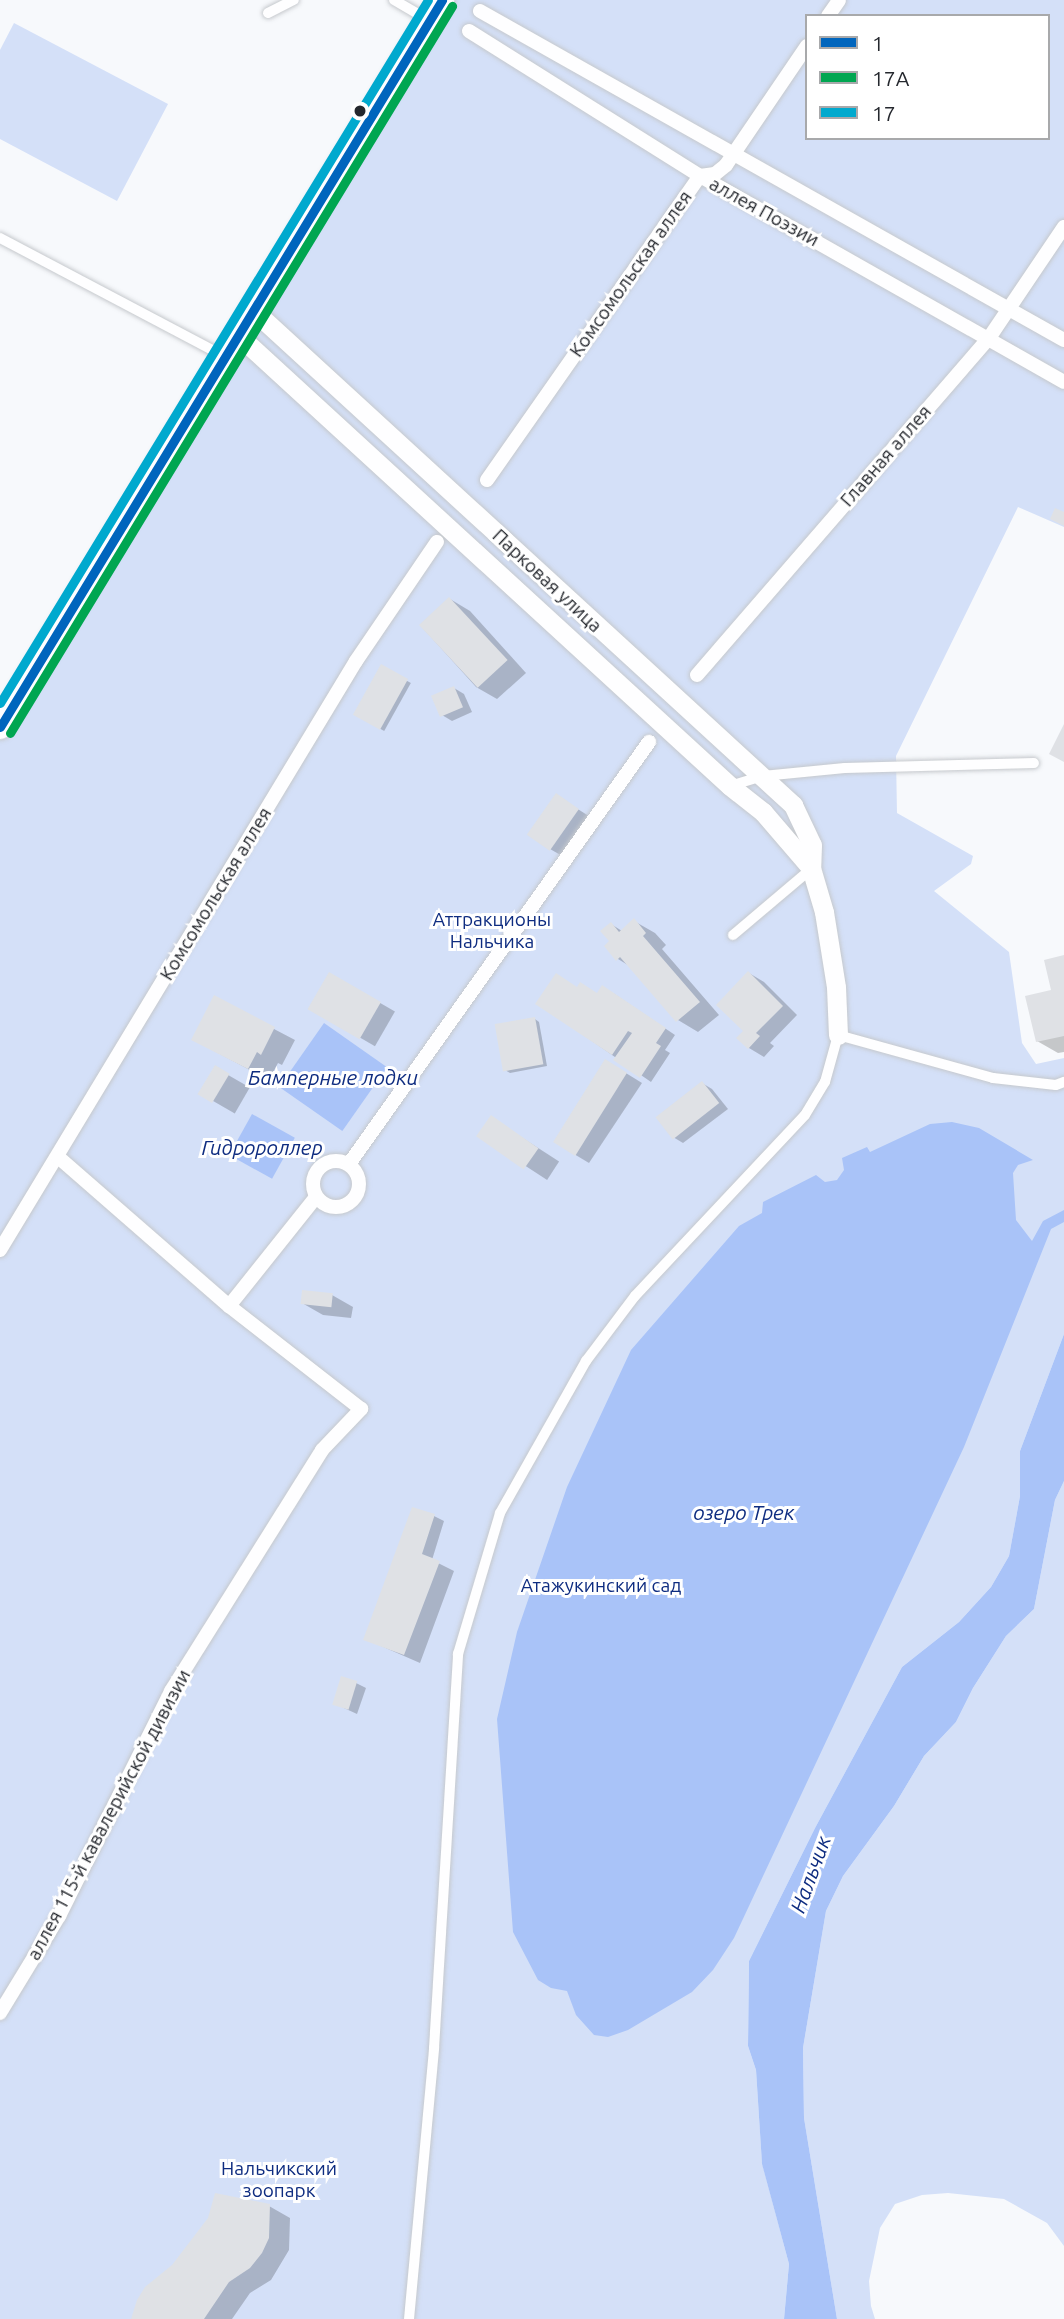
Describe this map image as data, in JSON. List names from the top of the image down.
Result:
{
  "streets": {
    "street": [
      "аллея Поэзии",
      "Комсомольская аллея",
      "Главная аллея",
      "Парковая улица",
      "аллея 115-й кавалерийской дивизии"
    ]
  },
  "crossings": [
    ["аллея Поэзии", "Комсомольская аллея"],
    ["аллея Поэзии", "Главная аллея"]
  ],
  "water": [
    "Бамперные лодки",
    "Гидророллер",
    "озеро Трек",
    "Нальчик"
  ],
  "parks": ["Аттракционы Нальчика", "Атажукинский сад", "Нальчикский зоопарк"],
  "lines": ["transit line 1", "transit line 17", "transit line 17А"],
  "legend": ["1", "17А", "17"]
}
